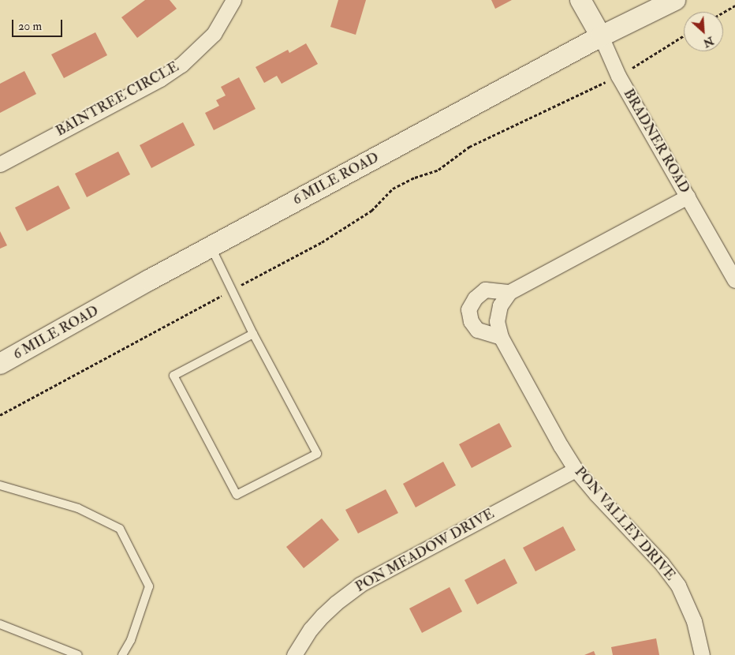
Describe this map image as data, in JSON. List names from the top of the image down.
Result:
{
  "streets": {
    "street": [
      "BAINTREE CIRCLE",
      "BRADNER ROAD",
      "6 MILE ROAD",
      "PON VALLEY DRIVE",
      "PON MEADOW DRIVE"
    ]
  },
  "crossings": [
    ["BRADNER ROAD", "6 MILE ROAD"],
    ["BRADNER ROAD", "PON VALLEY DRIVE"],
    ["PON VALLEY DRIVE", "PON MEADOW DRIVE"]
  ],
  "scale_bar": "20 m",
  "north": "bottom right"
}
